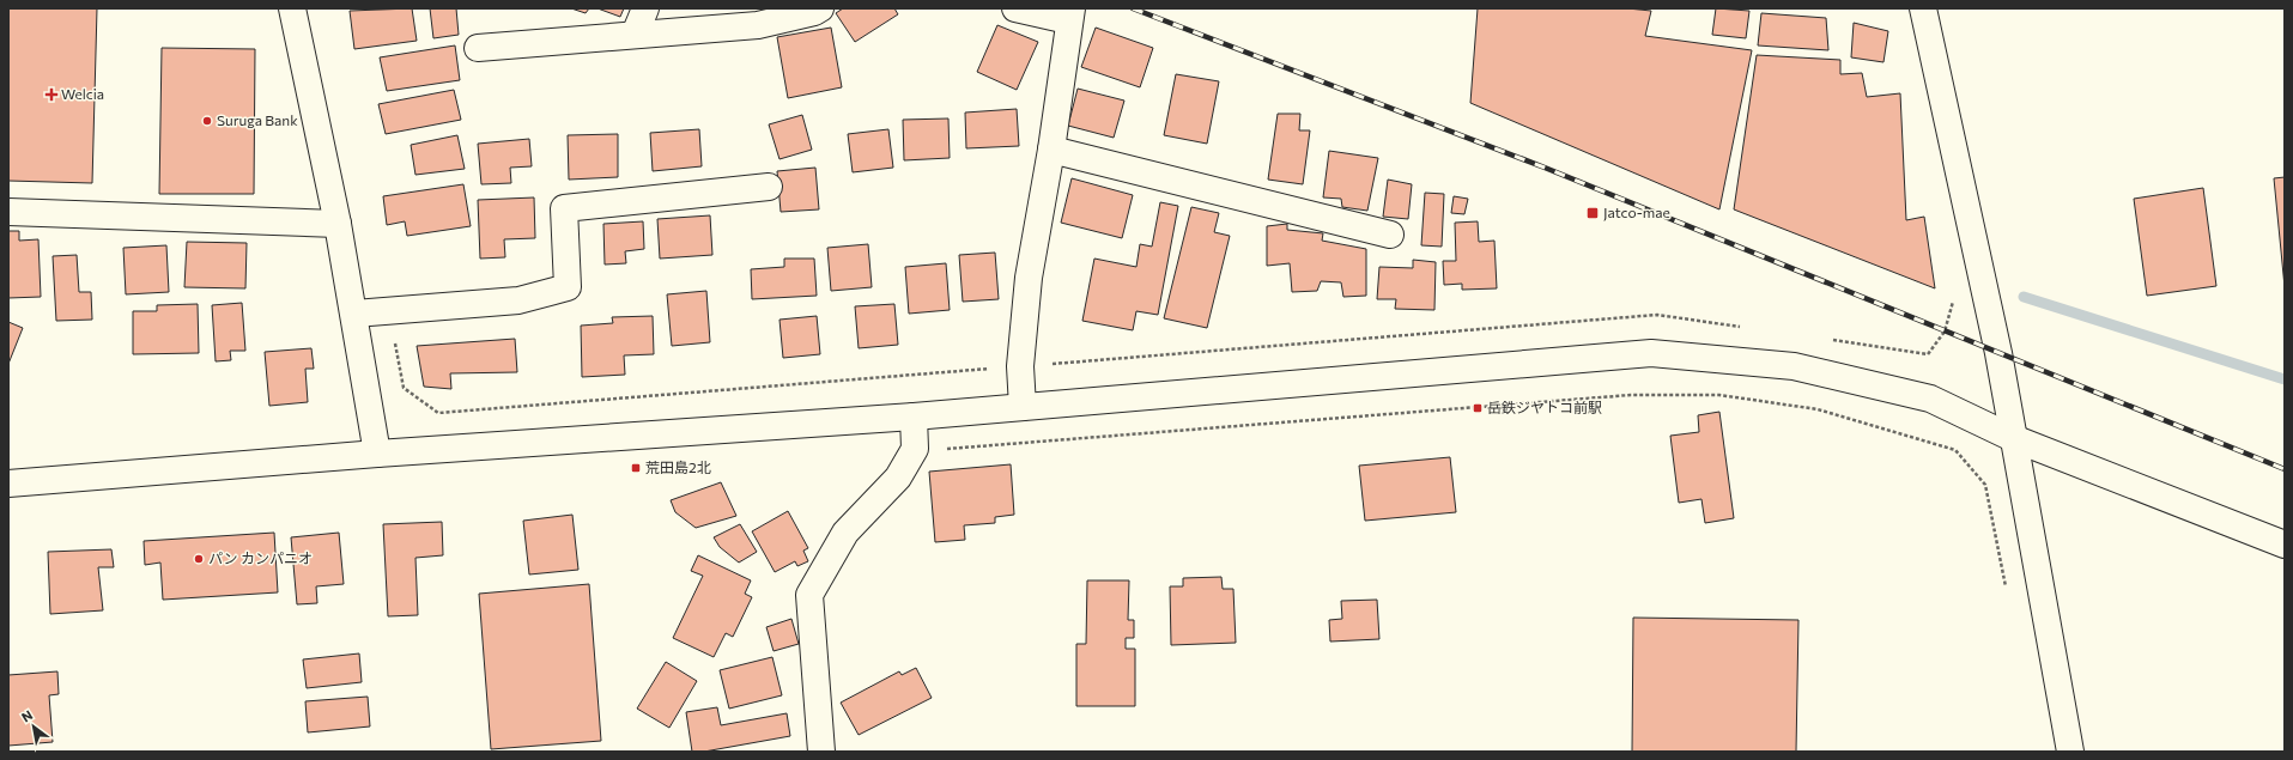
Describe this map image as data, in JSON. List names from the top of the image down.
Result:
{
  "places": {
    "health": ["Welcia"],
    "other": ["Suruga Bank", "パン カンパニオ"],
    "transit": ["Jatco-mae", "岳鉄ジヤトコ前駅", "荒田島2北"]
  },
  "north": "top left"
}
